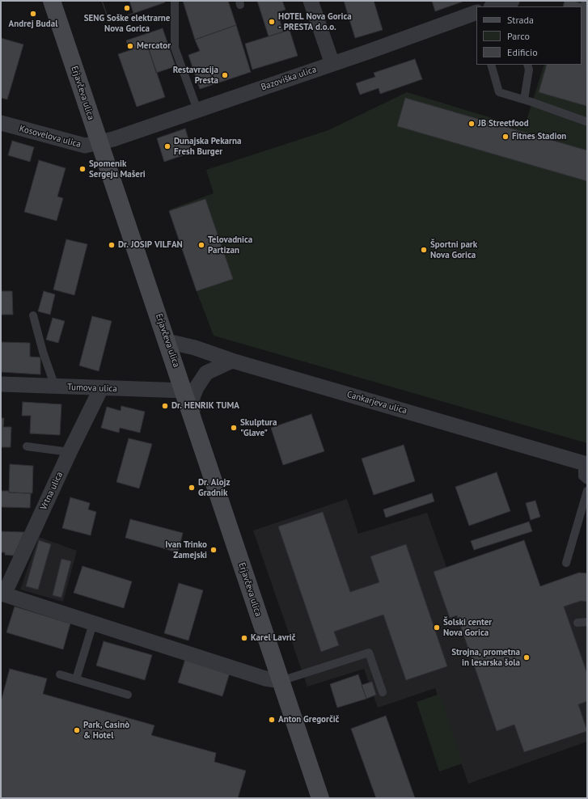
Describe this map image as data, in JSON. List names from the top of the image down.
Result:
{
  "streets": {
    "main road": ["Erjavčeva ulica"],
    "street": [
      "Bazoviška ulica",
      "Kosovelova ulica",
      "Tumova ulica",
      "Cankarjeva ulica",
      "Vrtna ulica"
    ]
  },
  "crossings": [
    ["Bazoviška ulica", "Erjavčeva ulica"],
    ["Bazoviška ulica", "Kosovelova ulica"],
    ["Erjavčeva ulica", "Kosovelova ulica"],
    ["Erjavčeva ulica", "Tumova ulica"],
    ["Erjavčeva ulica", "Cankarjeva ulica"],
    ["Tumova ulica", "Vrtna ulica"]
  ],
  "places": [
    "SENG Soške elektrarne Nova Gorica",
    "Andrej Budal",
    "HOTEL Nova Gorica - PRESTA d.o.o.",
    "Mercator",
    "Restavracija Presta",
    "JB Streetfood",
    "Fitnes Stadion",
    "Dunajska Pekarna Fresh Burger",
    "Spomenik Sergeju Mašeri",
    "Dr. JOSIP VILFAN",
    "Telovadnica Partizan",
    "Športni park Nova Gorica",
    "Dr. HENRIK TUMA",
    "Skulptura \"Glave\"",
    "Dr. Alojz Gradnik",
    "Ivan Trinko Zamejski",
    "Šolski center Nova Gorica",
    "Karel Lavrič",
    "Strojna, prometna in lesarska šola",
    "Anton Gregorčič",
    "Park, Casinò & Hotel"
  ],
  "legend": ["Strada", "Parco", "Edificio"]
}
